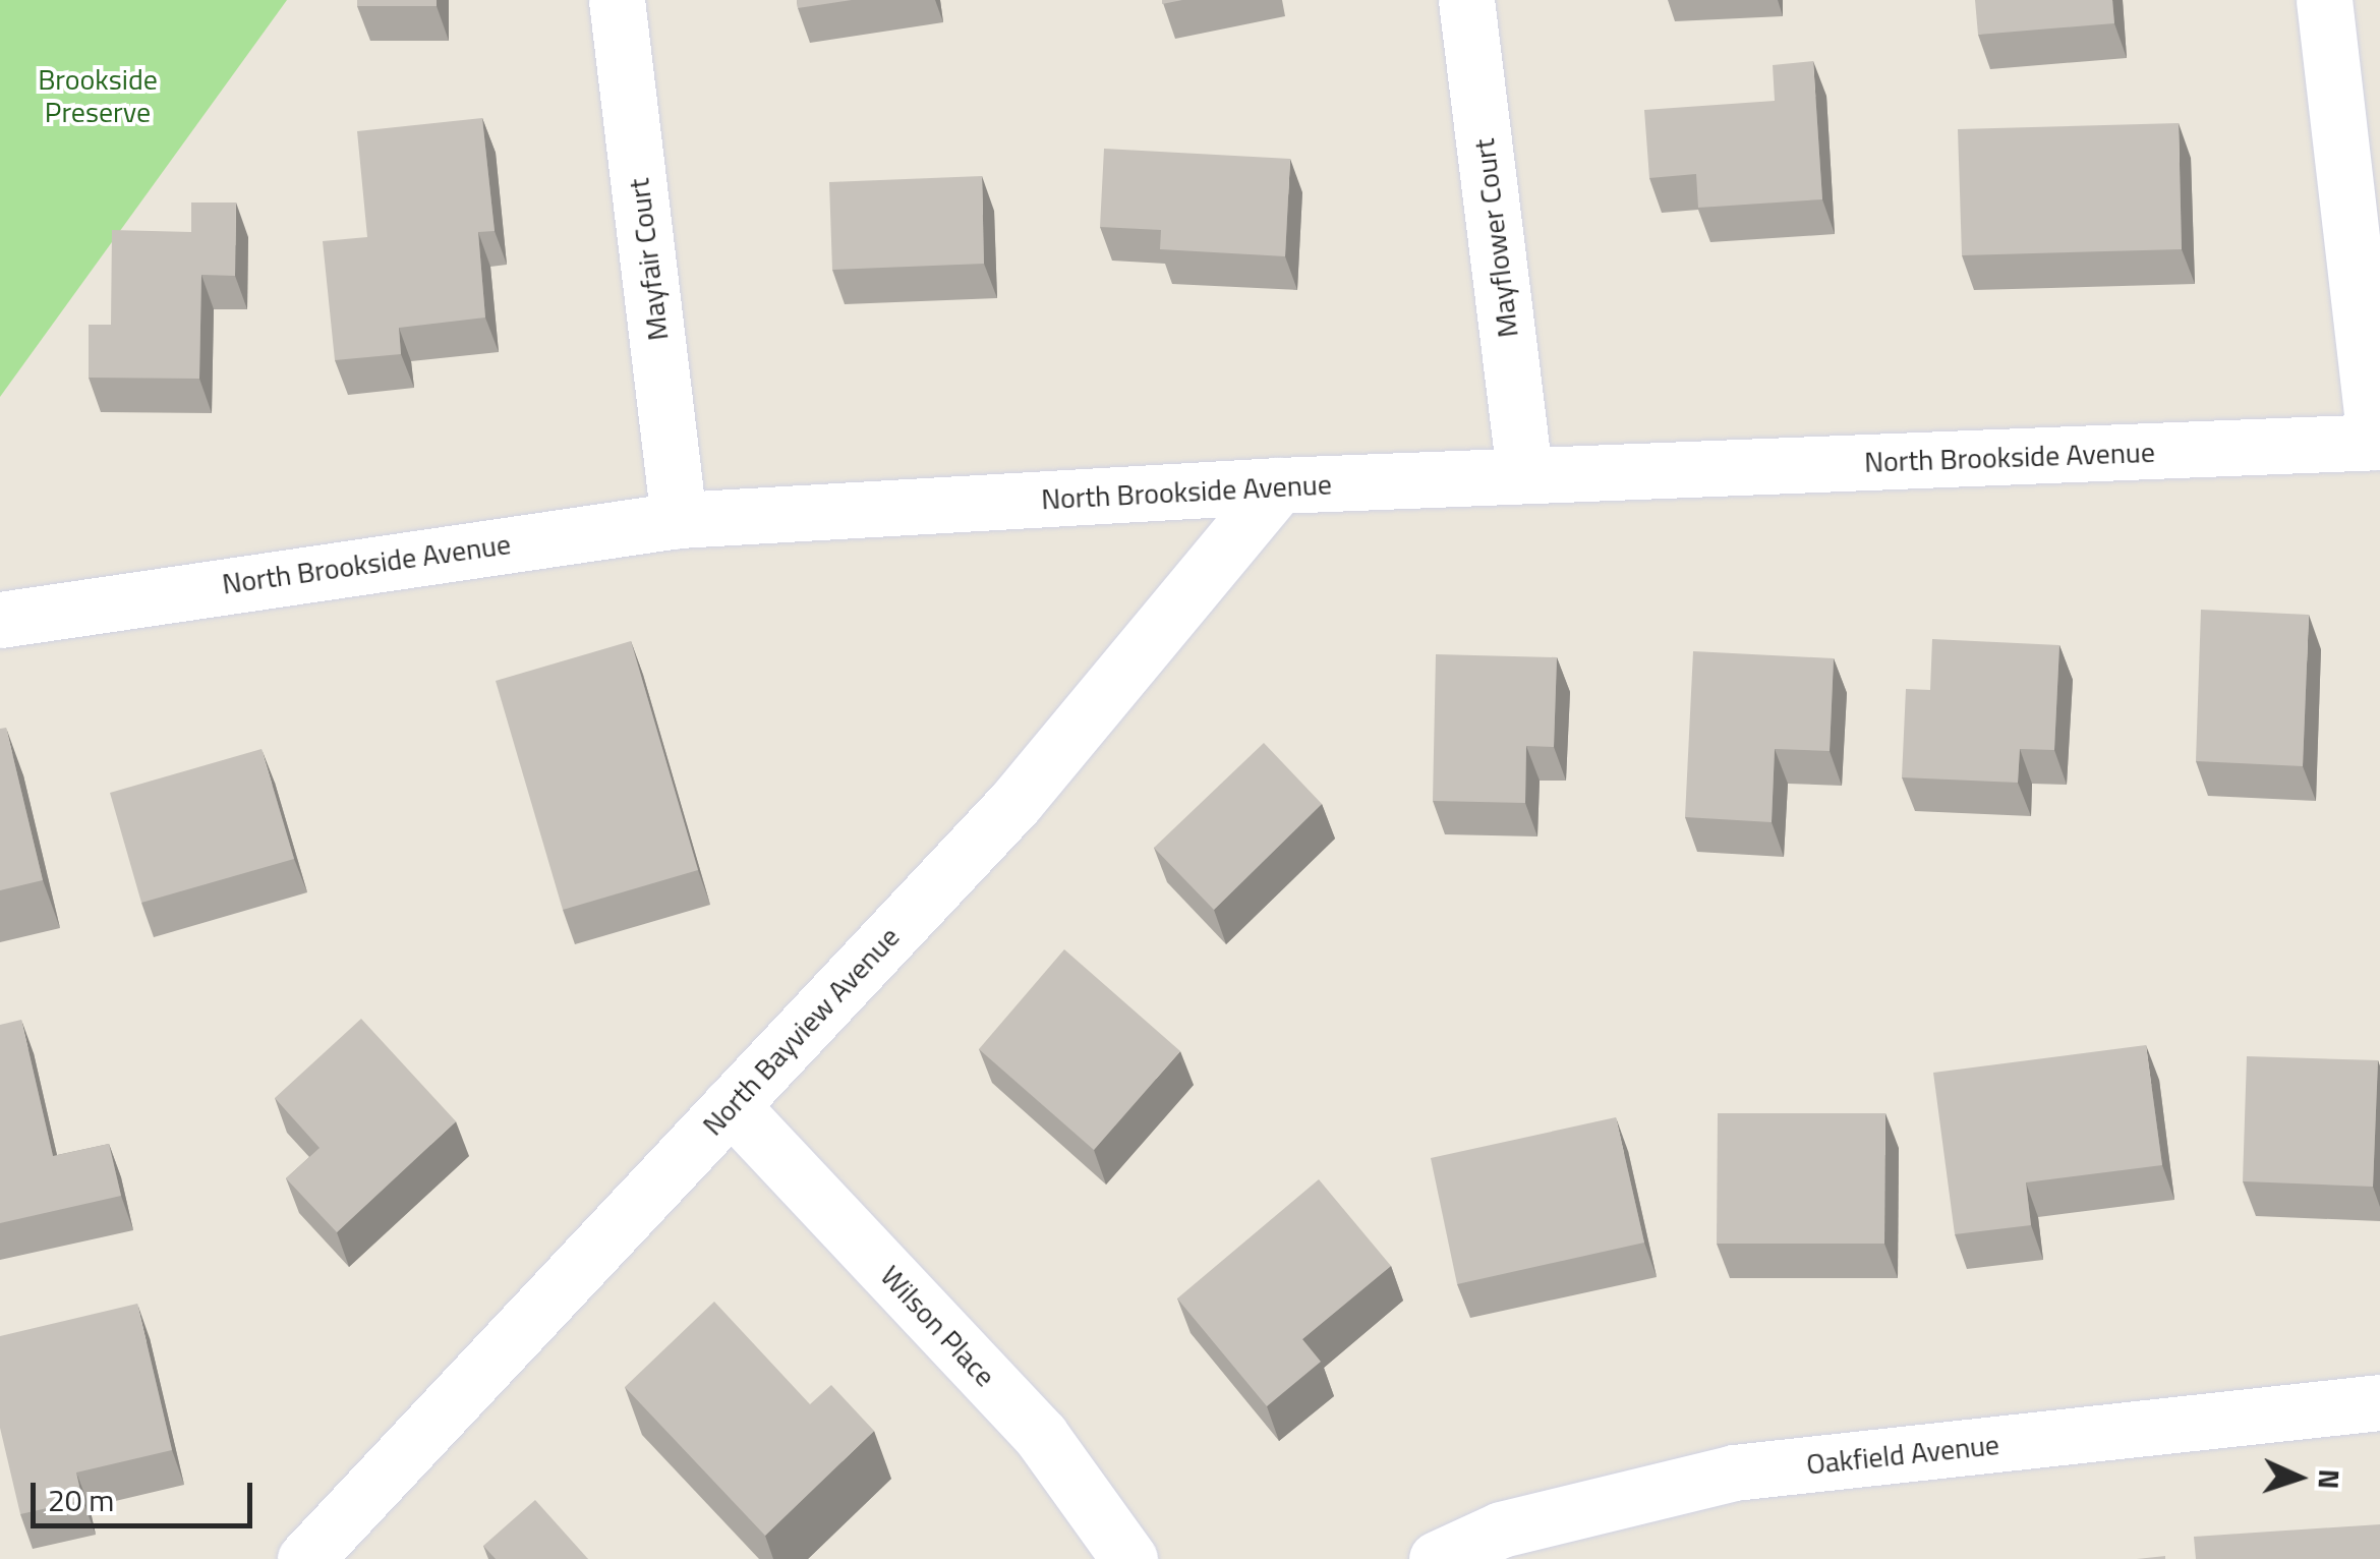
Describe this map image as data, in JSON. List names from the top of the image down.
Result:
{
  "streets": {
    "street": [
      "Mayflower Court",
      "Mayfair Court",
      "North Brookside Avenue",
      "North Bayview Avenue",
      "Wilson Place",
      "Oakfield Avenue"
    ]
  },
  "crossings": [
    ["Mayflower Court", "North Brookside Avenue"],
    ["Mayfair Court", "North Brookside Avenue"],
    ["North Brookside Avenue", "North Bayview Avenue"],
    ["North Bayview Avenue", "Wilson Place"]
  ],
  "parks": ["Brookside Preserve"],
  "scale_bar": "20 m",
  "north": "right"
}
